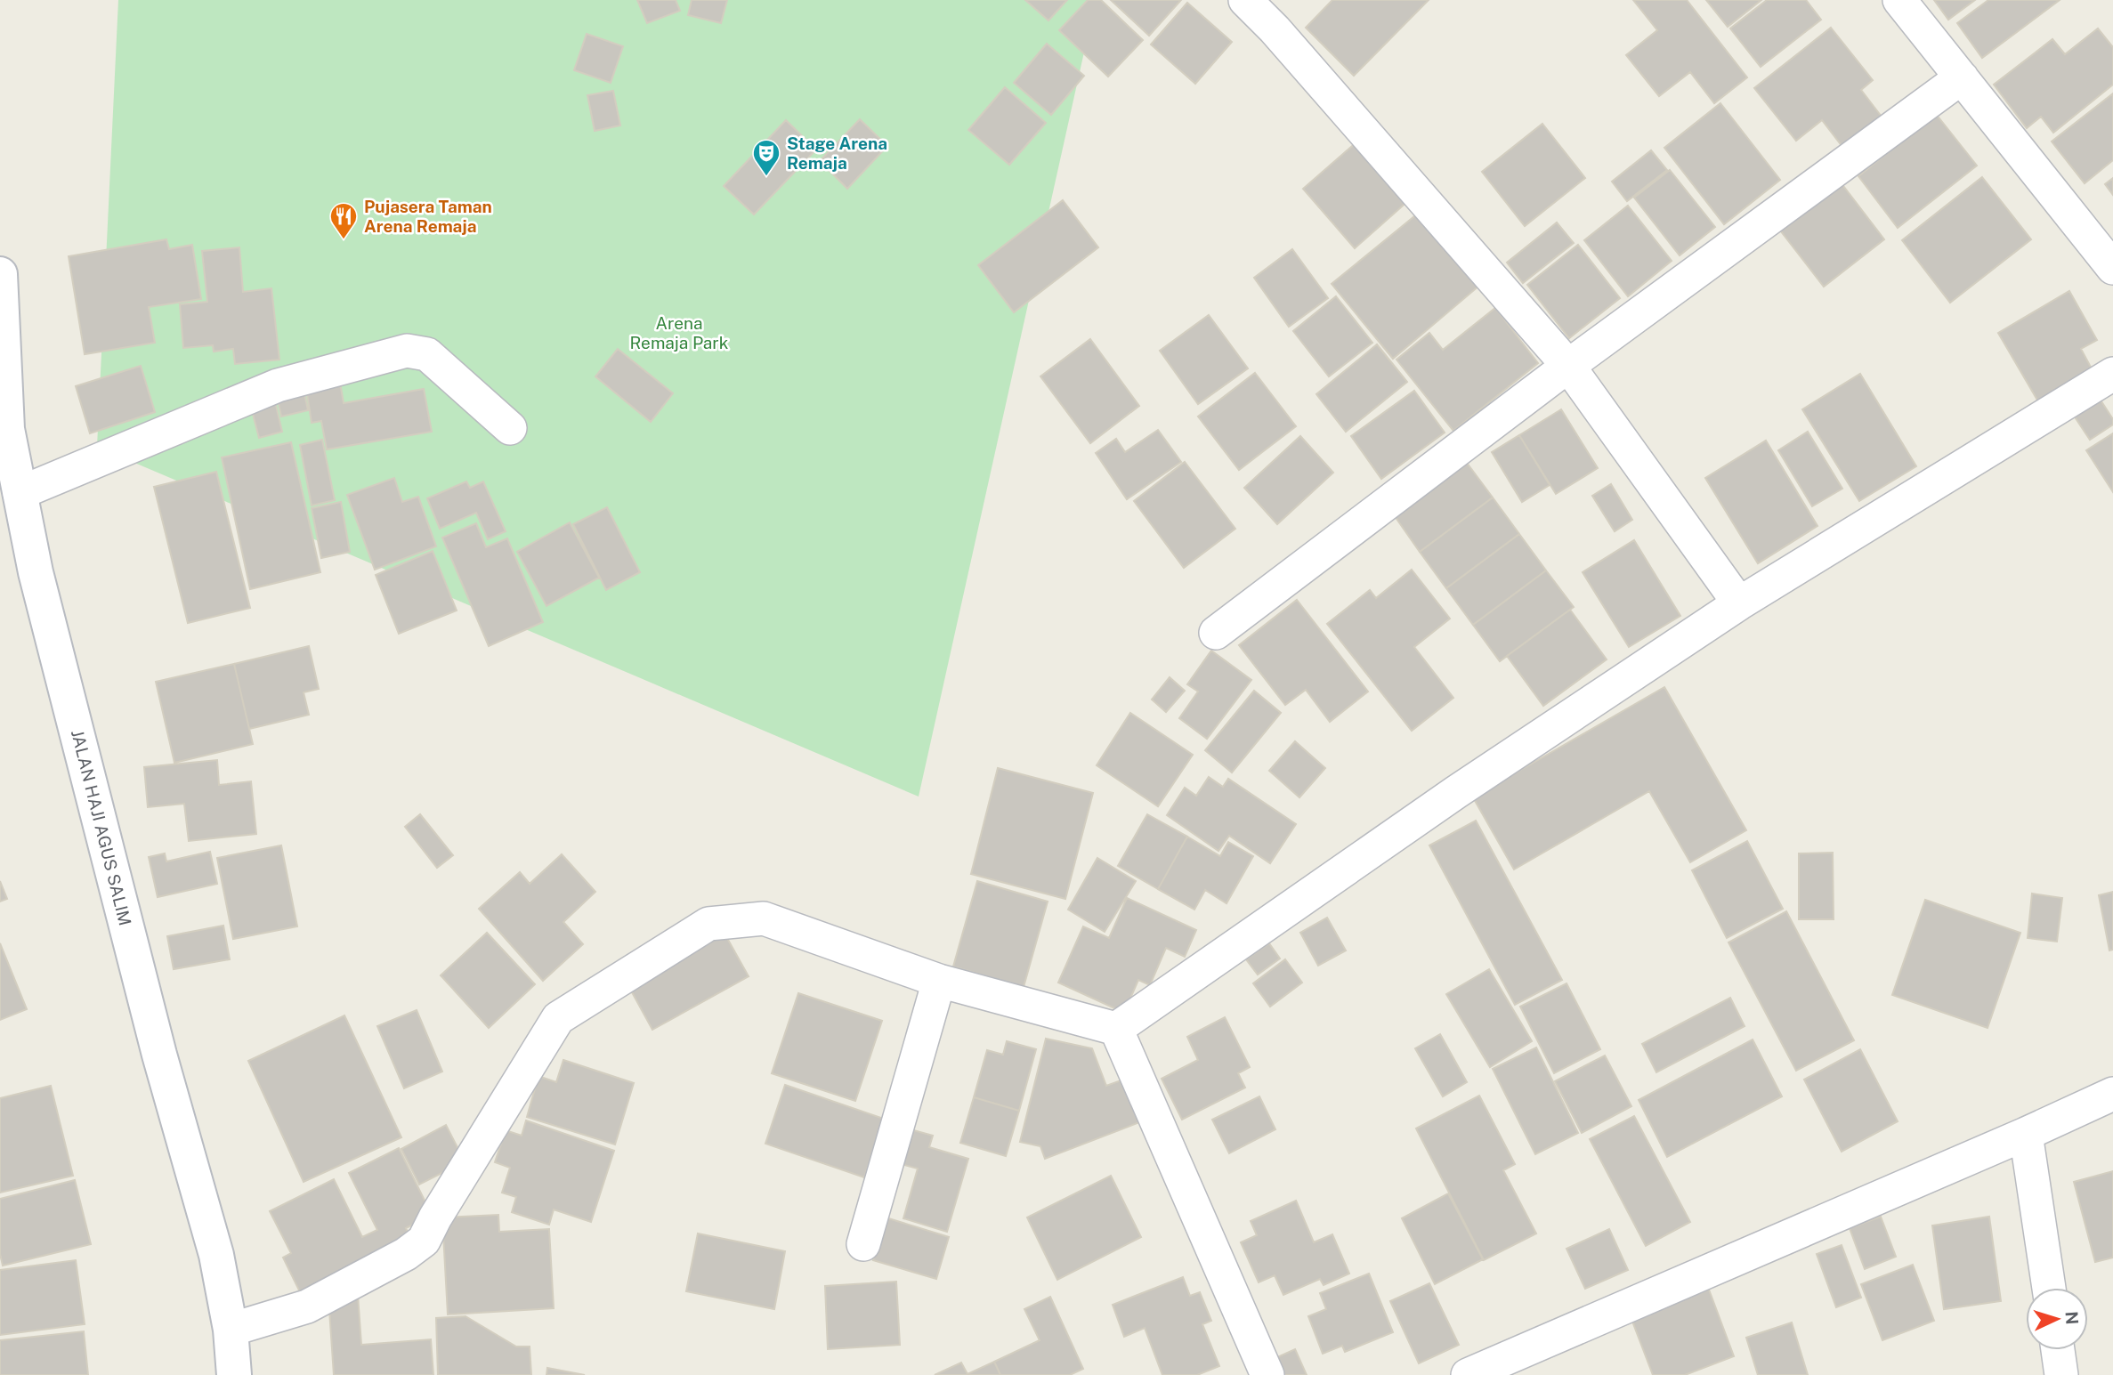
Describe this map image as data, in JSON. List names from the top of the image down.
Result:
{
  "streets": {
    "main road": ["JALAN HAJI AGUS SALIM"]
  },
  "parks": ["Arena Remaja Park"],
  "places": {
    "theatre": ["Stage Arena Remaja"],
    "restaurant": ["Pujasera Taman Arena Remaja"]
  },
  "north": "right"
}
